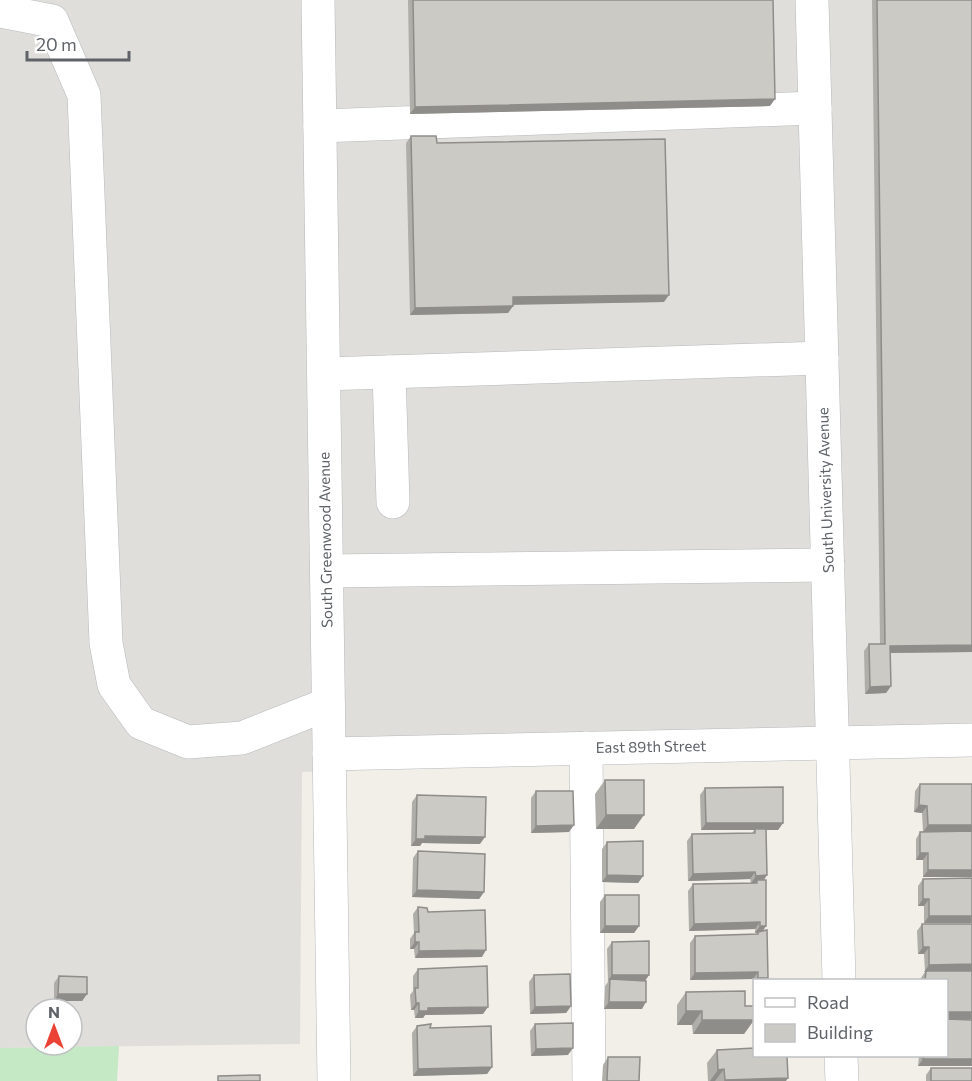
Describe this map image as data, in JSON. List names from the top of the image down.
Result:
{
  "streets": {
    "street": ["South University Avenue", "South Greenwood Avenue", "East 89th Street"]
  },
  "crossings": [
    ["South University Avenue", "East 89th Street"],
    ["South Greenwood Avenue", "East 89th Street"]
  ],
  "legend": ["Road", "Building"],
  "scale_bar": "20 m",
  "north": "top"
}
